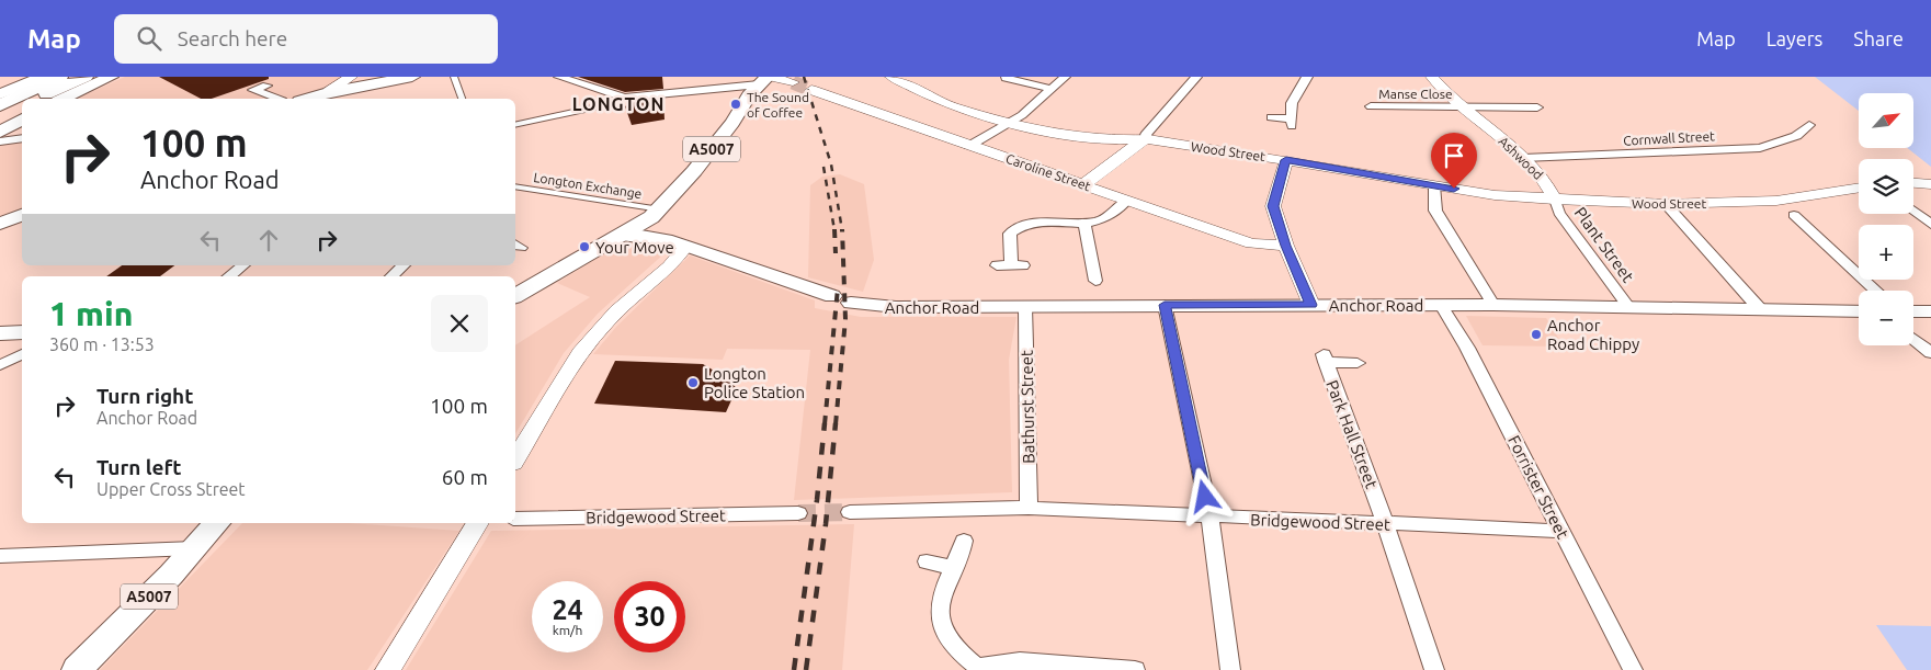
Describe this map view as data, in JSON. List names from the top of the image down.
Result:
{
  "streets": {
    "main road": ["A5007", "Anchor Road"],
    "street": [
      "Manse Close",
      "Cornwall Street",
      "Wood Street",
      "Ashwood",
      "Caroline Street",
      "Longton Exchange",
      "Plant Street",
      "Bathurst Street",
      "Park Hall Street",
      "Forrister Street",
      "Bridgewood Street"
    ]
  },
  "crossings": [
    ["Manse Close", "Ashwood"],
    ["Cornwall Street", "Ashwood"],
    ["A5007", "Longton Exchange"],
    ["Wood Street", "Ashwood"],
    ["Wood Street", "Plant Street"],
    ["Ashwood", "Plant Street"],
    ["Plant Street", "Anchor Road"],
    ["Anchor Road", "Bathurst Street"],
    ["Anchor Road", "Forrister Street"],
    ["Bathurst Street", "Bridgewood Street"],
    ["Park Hall Street", "Bridgewood Street"],
    ["Forrister Street", "Bridgewood Street"]
  ],
  "districts": ["LONGTON"],
  "places": [
    "The Sound of Coffee",
    "Your Move",
    "Anchor Road Chippy",
    "Longton Police Station"
  ],
  "north": "top right",
  "page": {
    "header": "Map",
    "search": "Search here",
    "nav": ["Map", "Layers", "Share"],
    "map_buttons": ["+", "−"],
    "turn": ["100 m", "Anchor Road"],
    "heading": ["1 min", "360 m · 13:53"],
    "list": [
      {
        "name": "Turn right",
        "note": "Anchor Road",
        "value": "100 m"
      },
      {
        "name": "Turn left",
        "note": "Upper Cross Street",
        "value": "60 m"
      }
    ],
    "speed": "24 km/h",
    "limit": "30"
  }
}
